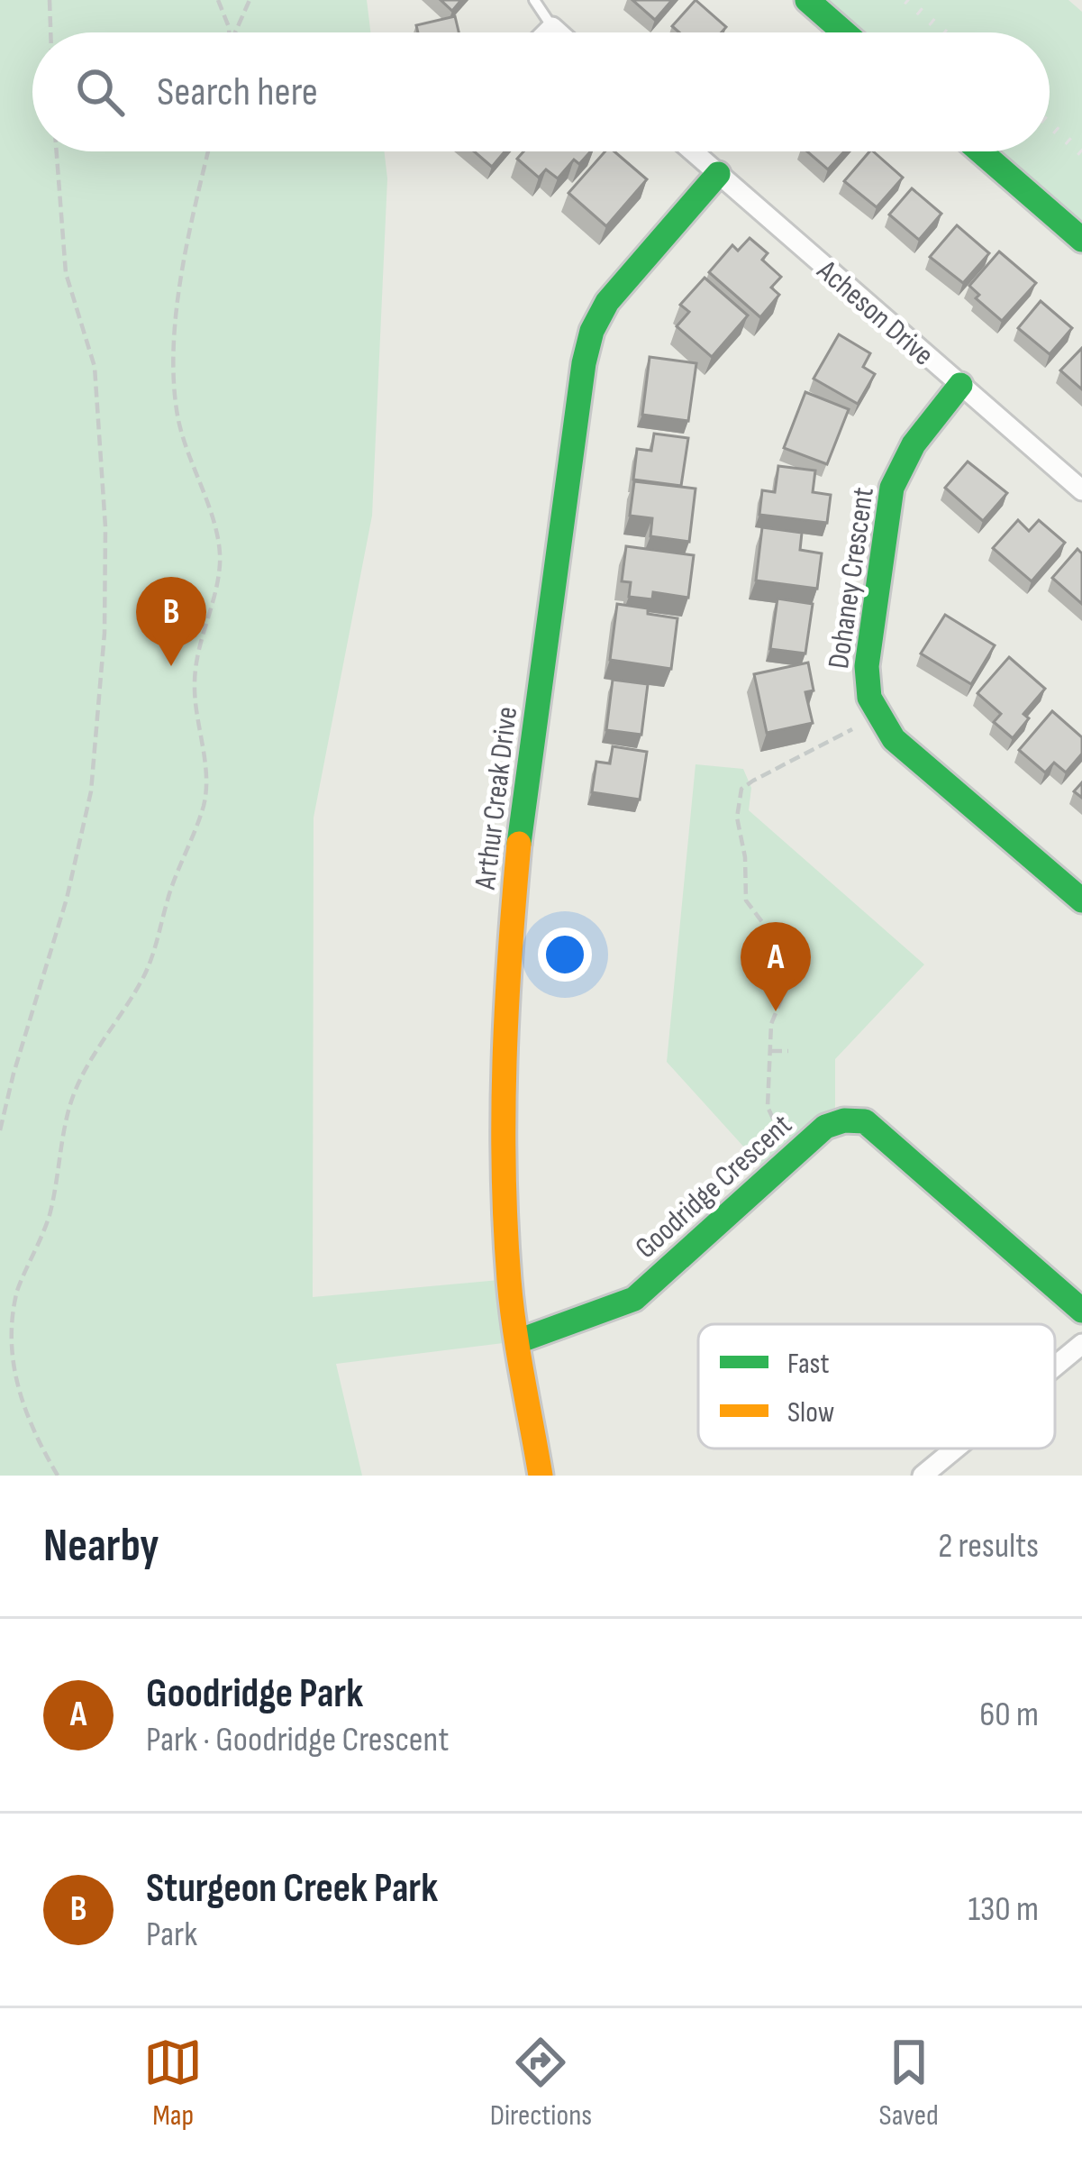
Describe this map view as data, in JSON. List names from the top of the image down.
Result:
{
  "streets": {
    "street": [
      "Acheson Drive",
      "Dohaney Crescent",
      "Arthur Creak Drive",
      "Goodridge Crescent"
    ]
  },
  "crossings": [
    ["Acheson Drive", "Dohaney Crescent"],
    ["Acheson Drive", "Arthur Creak Drive"],
    ["Arthur Creak Drive", "Goodridge Crescent"]
  ],
  "legend": ["Fast", "Slow"],
  "page": {
    "search": "Search here",
    "pins": ["B", "A"],
    "heading": ["Nearby", "2 results"],
    "list": [
      {
        "mark": "A",
        "name": "Goodridge Park",
        "note": "Park · Goodridge Crescent",
        "value": "60 m"
      },
      {
        "mark": "B",
        "name": "Sturgeon Creek Park",
        "note": "Park",
        "value": "130 m"
      }
    ],
    "nav": ["Map", "Directions", "Saved"]
  }
}
